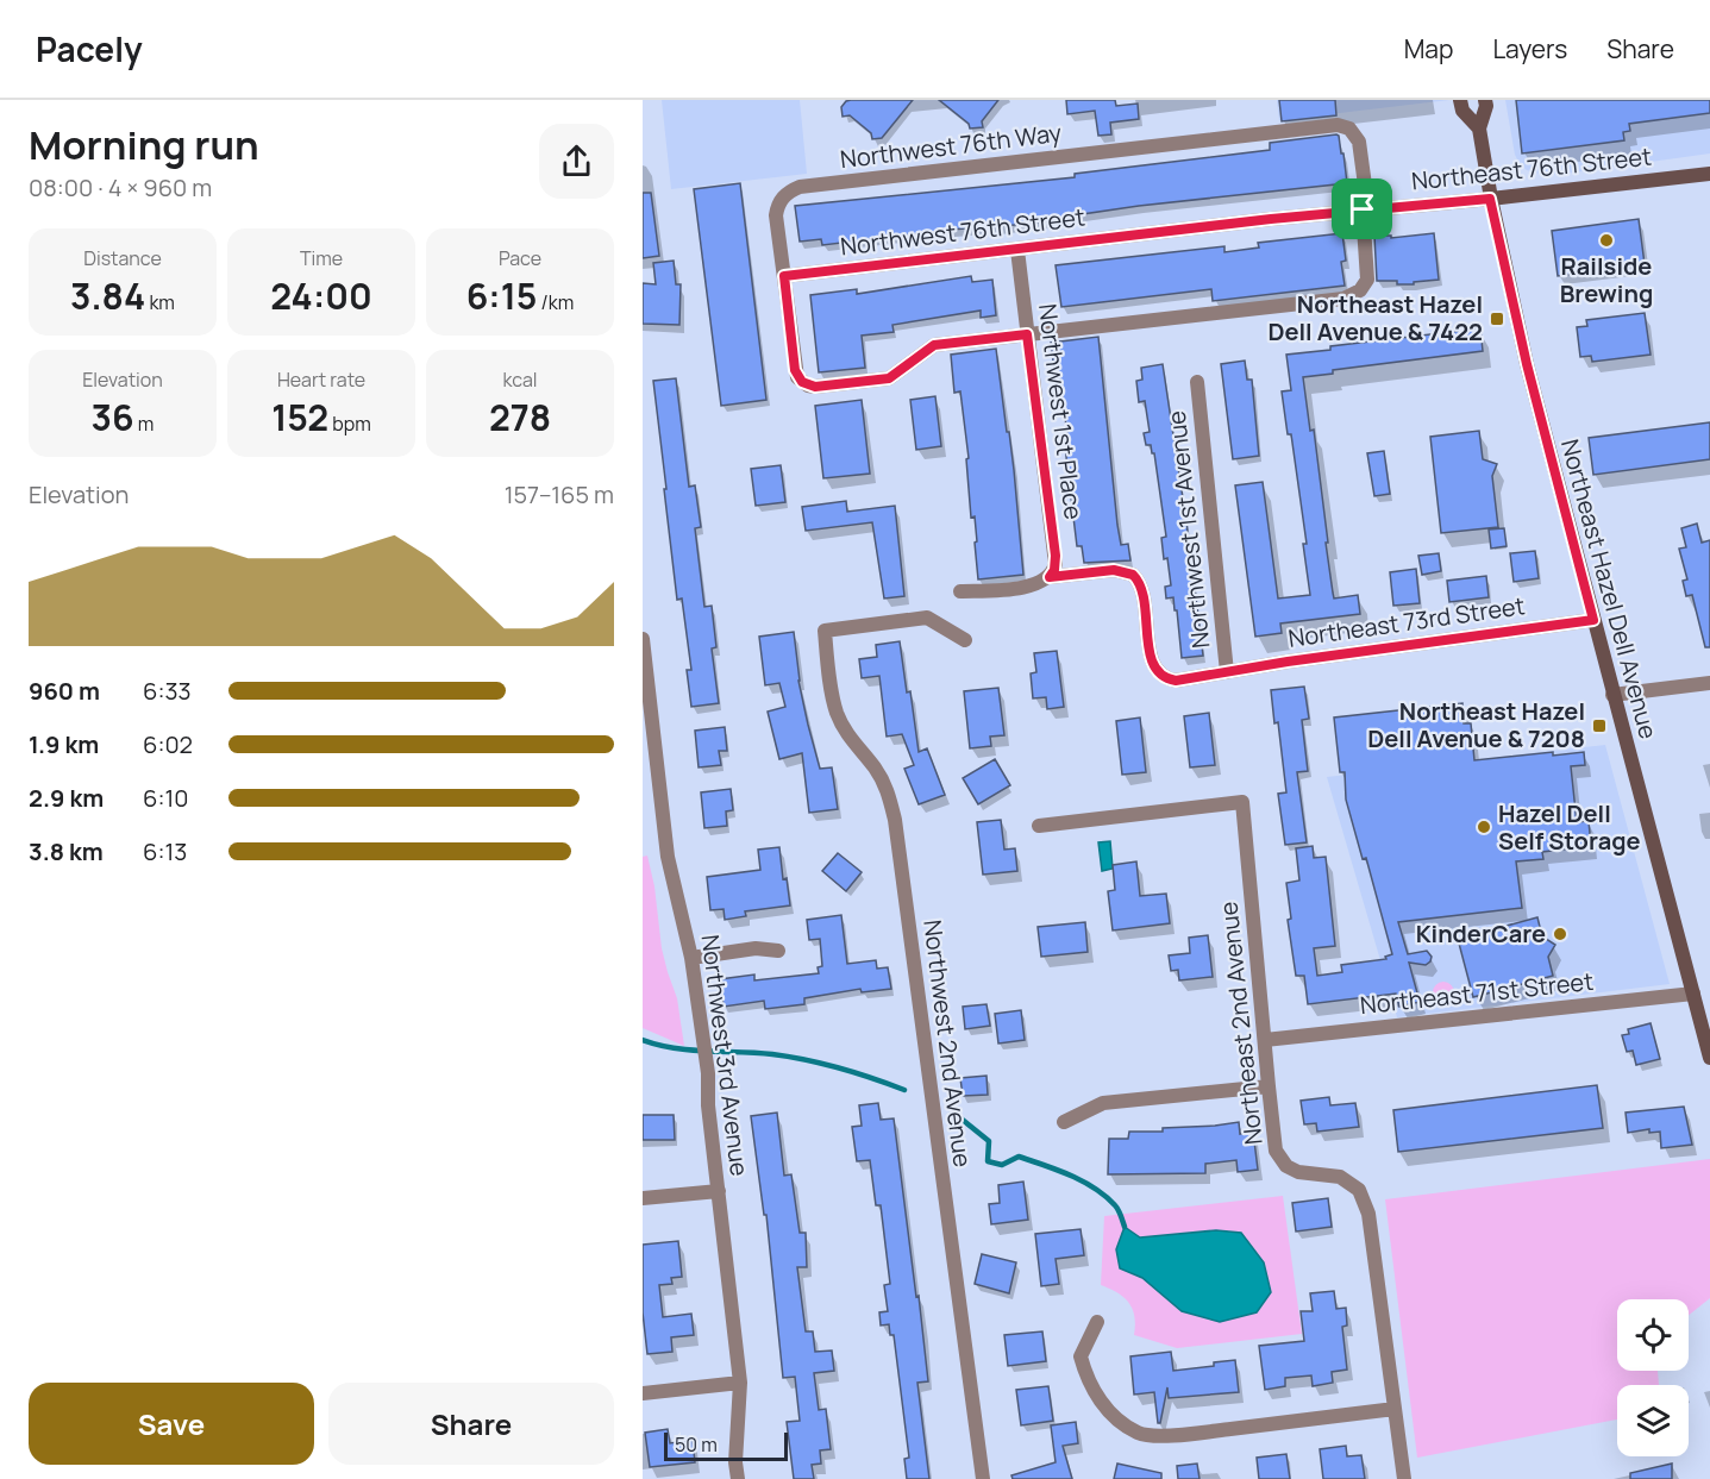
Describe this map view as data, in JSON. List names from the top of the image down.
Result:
{
  "streets": {
    "main road": ["Northeast 76th Street", "Northeast Hazel Dell Avenue"],
    "street": [
      "Northwest 76th Way",
      "Northwest 76th Street",
      "Northwest 1st Place",
      "Northwest 1st Avenue",
      "Northeast 73rd Street",
      "Northeast 71st Street",
      "Northeast 2nd Avenue",
      "Northwest 2nd Avenue",
      "Northwest 3rd Avenue"
    ]
  },
  "crossings": [
    ["Northwest 76th Way", "Northeast 76th Street"],
    ["Northwest 76th Way", "Northwest 76th Street"],
    ["Northeast 76th Street", "Northwest 76th Street"],
    ["Northeast 76th Street", "Northeast Hazel Dell Avenue"],
    ["Northwest 76th Street", "Northwest 1st Place"],
    ["Northwest 1st Place", "Northeast 73rd Street"],
    ["Northwest 1st Avenue", "Northeast 73rd Street"],
    ["Northeast Hazel Dell Avenue", "Northeast 73rd Street"],
    ["Northeast Hazel Dell Avenue", "Northeast 71st Street"],
    ["Northeast 71st Street", "Northeast 2nd Avenue"]
  ],
  "places": {
    "other": ["Railside Brewing", "Hazel Dell Self Storage", "KinderCare"],
    "transit": ["Northeast Hazel Dell Avenue & 7422", "Northeast Hazel Dell Avenue & 7208"]
  },
  "scale_bar": "50 m",
  "page": {
    "header": "Pacely",
    "nav": ["Map", "Layers", "Share"],
    "heading": ["Morning run", "08:00 · 4 × 960 m"],
    "stats": [
      ["Distance", "3.84 km"],
      ["Time", "24:00"],
      ["Pace", "6:15 /km"],
      ["Elevation", "36 m"],
      ["Heart rate", "152 bpm"],
      ["kcal", "278"]
    ],
    "chart": ["Elevation", "157–165 m"],
    "list": [
      {
        "name": "960 m",
        "note": "6:33"
      },
      {
        "name": "1.9 km",
        "note": "6:02"
      },
      {
        "name": "2.9 km",
        "note": "6:10"
      },
      {
        "name": "3.8 km",
        "note": "6:13"
      }
    ],
    "buttons": ["Save", "Share"],
    "scale": "50 m"
  }
}
